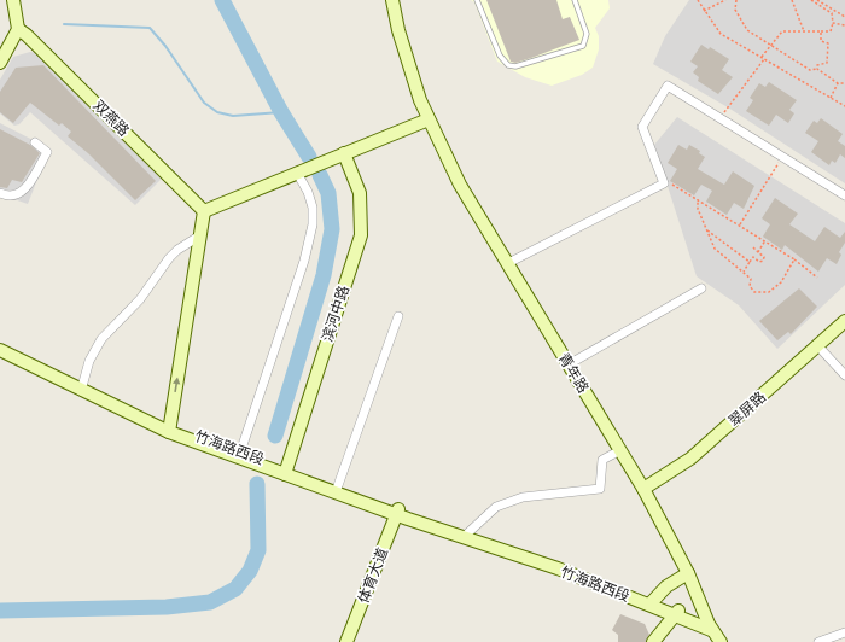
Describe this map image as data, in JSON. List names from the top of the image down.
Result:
{
  "streets": {
    "street": [
      "双燕路",
      "滨河中路",
      "青年路",
      "翠屏路",
      "竹海路西段",
      "体育大道"
    ]
  },
  "crossings": [
    ["滨河中路", "竹海路西段"],
    ["青年路", "翠屏路"],
    ["青年路", "竹海路西段"],
    ["竹海路西段", "体育大道"]
  ]
}
